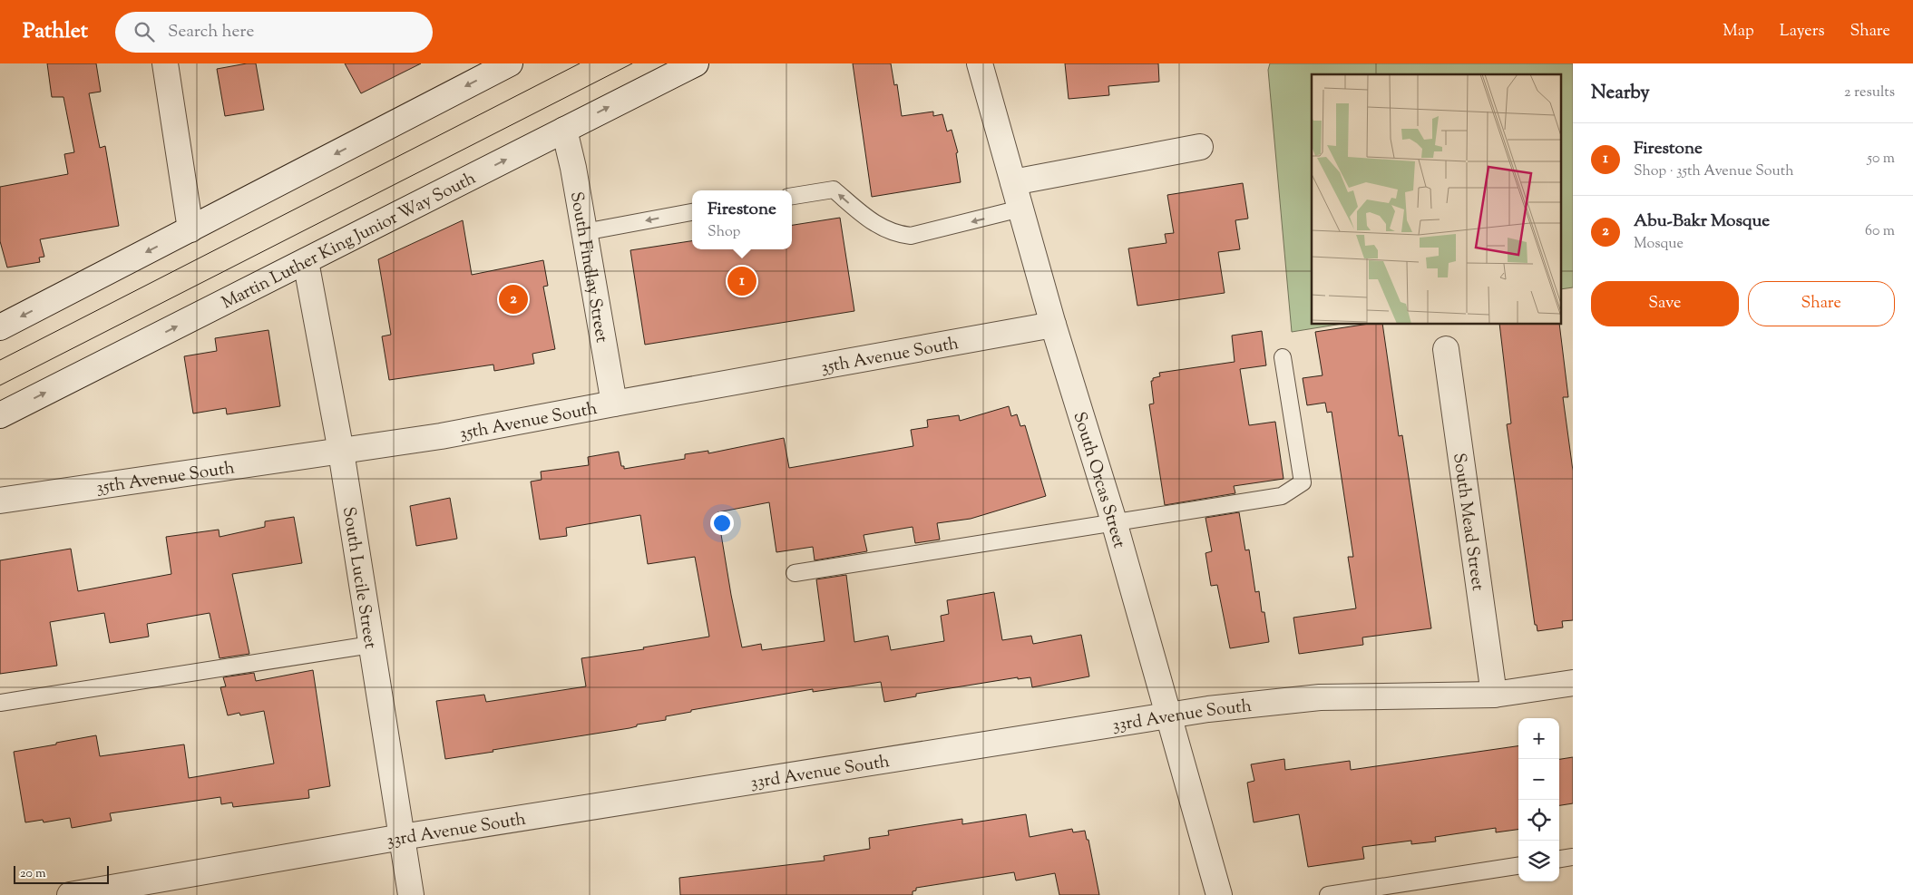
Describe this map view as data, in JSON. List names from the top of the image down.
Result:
{
  "streets": {
    "street": [
      "Martin Luther King Junior Way South",
      "South Findlay Street",
      "35th Avenue South",
      "South Orcas Street",
      "South Mead Street",
      "South Lucile Street",
      "33rd Avenue South"
    ]
  },
  "crossings": [
    ["Martin Luther King Junior Way South", "South Findlay Street"],
    ["Martin Luther King Junior Way South", "South Lucile Street"],
    ["South Findlay Street", "35th Avenue South"],
    ["35th Avenue South", "South Orcas Street"],
    ["35th Avenue South", "South Lucile Street"],
    ["South Orcas Street", "33rd Avenue South"],
    ["South Mead Street", "33rd Avenue South"],
    ["South Lucile Street", "33rd Avenue South"]
  ],
  "scale_bar": "20 m",
  "page": {
    "header": "Pathlet",
    "search": "Search here",
    "nav": ["Map", "Layers", "Share"],
    "heading": ["Nearby", "2 results"],
    "list": [
      {
        "mark": "1",
        "name": "Firestone",
        "note": "Shop · 35th Avenue South",
        "value": "50 m"
      },
      {
        "mark": "2",
        "name": "Abu-Bakr Mosque",
        "note": "Mosque",
        "value": "60 m"
      }
    ],
    "popup": ["Firestone", "Shop"],
    "pins": ["1", "2"],
    "buttons": ["Save", "Share"],
    "map_buttons": ["+", "−"],
    "scale": "20 m"
  }
}
